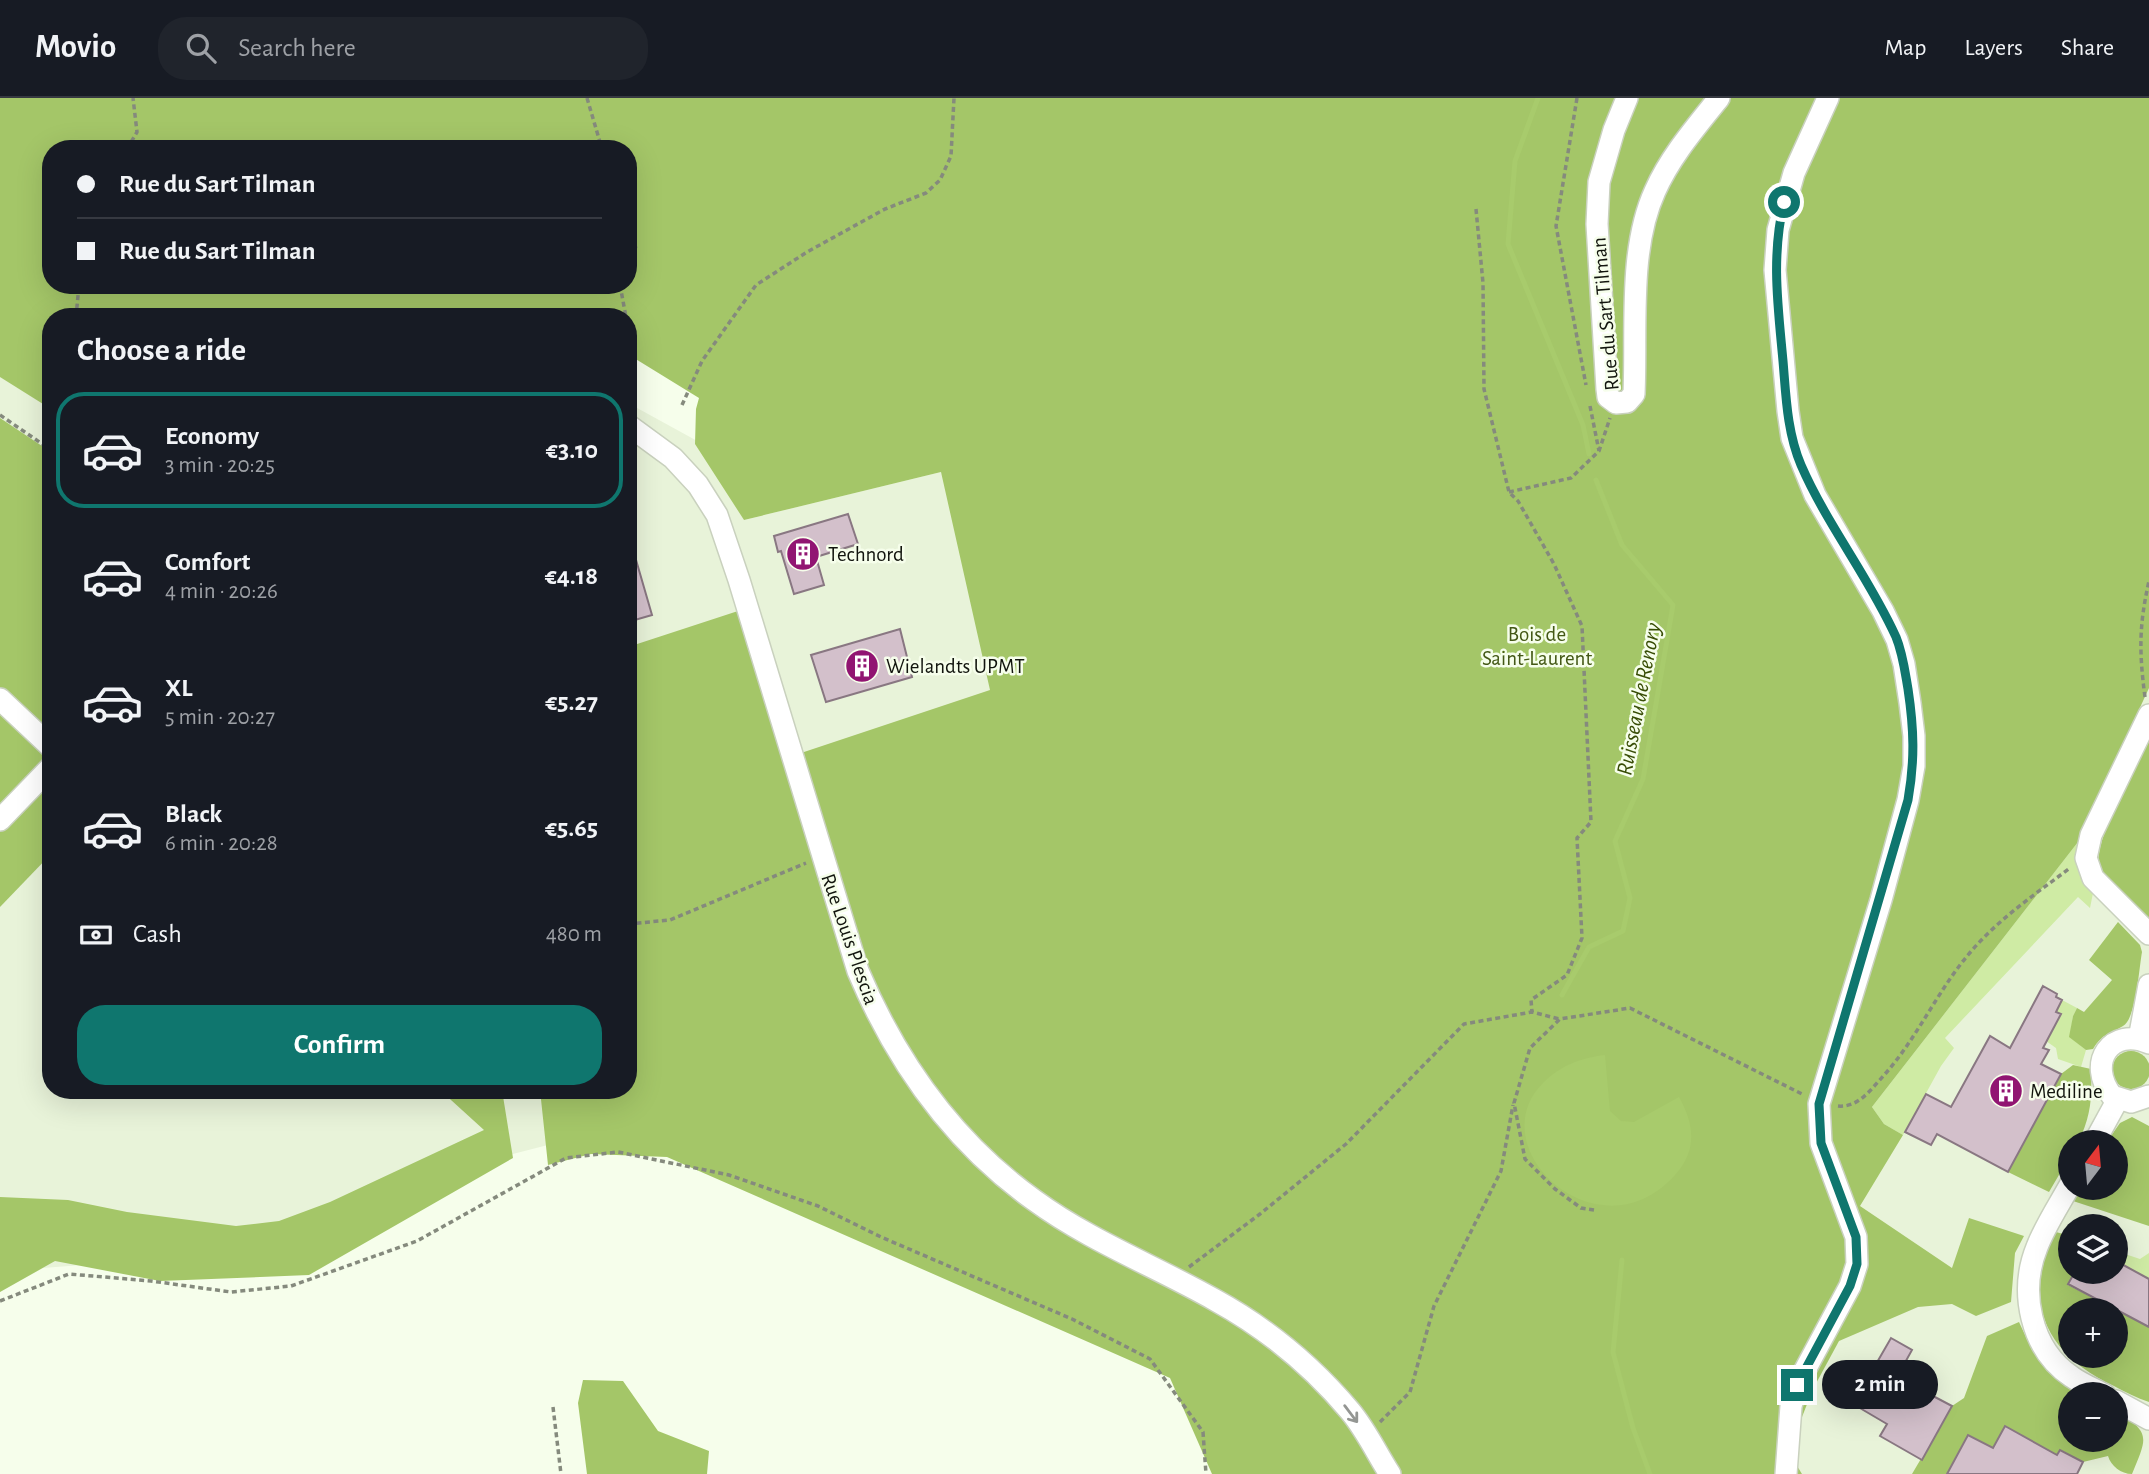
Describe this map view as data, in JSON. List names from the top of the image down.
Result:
{
  "streets": {
    "street": ["Rue du Sart Tilman", "Rue Louis Plescia"]
  },
  "water": ["Ruisseau de Renory"],
  "parks": ["Bois de Saint-Laurent"],
  "places": {
    "building": ["Technord", "Wielandts UPMT", "Mediline"]
  },
  "north": "top",
  "page": {
    "header": "Movio",
    "search": "Search here",
    "nav": ["Map", "Layers", "Share"],
    "banner": ["Rue du Sart Tilman", "Rue du Sart Tilman"],
    "heading": "Choose a ride",
    "list": [
      {
        "name": "Economy",
        "note": "3 min · 20:25",
        "value": "€3.10"
      },
      {
        "name": "Comfort",
        "note": "4 min · 20:26",
        "value": "€4.18"
      },
      {
        "name": "XL",
        "note": "5 min · 20:27",
        "value": "€5.27"
      },
      {
        "name": "Black",
        "note": "6 min · 20:28",
        "value": "€5.65"
      }
    ],
    "pay": ["Cash", "480 m"],
    "buttons": "Confirm",
    "map_buttons": ["+", "−"],
    "bubble": "2 min"
  }
}
